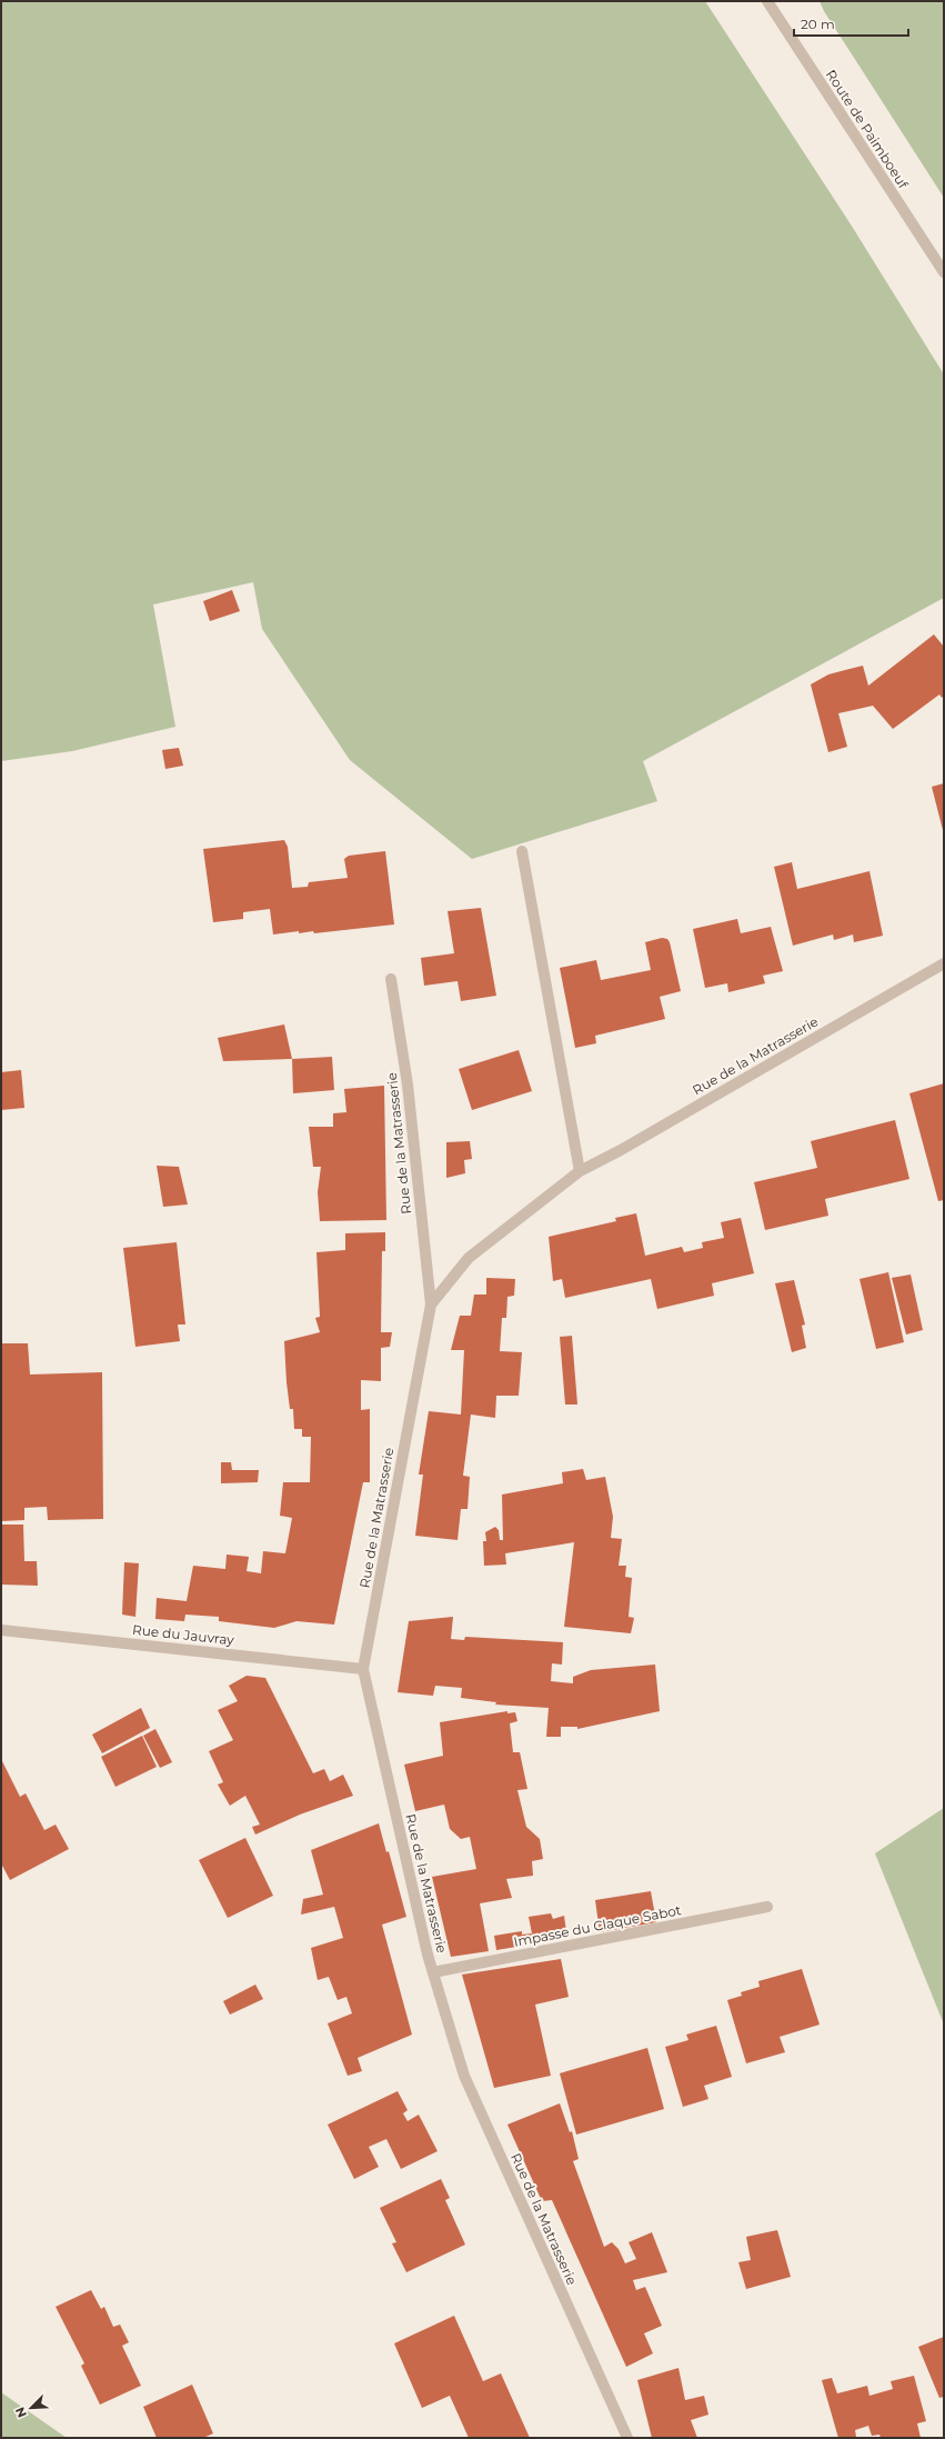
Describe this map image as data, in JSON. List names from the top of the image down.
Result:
{
  "streets": {
    "street": [
      "Route de Paimboeuf",
      "Rue de la Matrasserie",
      "Rue du Jauvray",
      "Impasse du Claque Sabot"
    ]
  },
  "crossings": [
    ["Rue de la Matrasserie", "Rue du Jauvray"],
    ["Rue de la Matrasserie", "Impasse du Claque Sabot"]
  ],
  "scale_bar": "20 m",
  "north": "bottom left"
}
